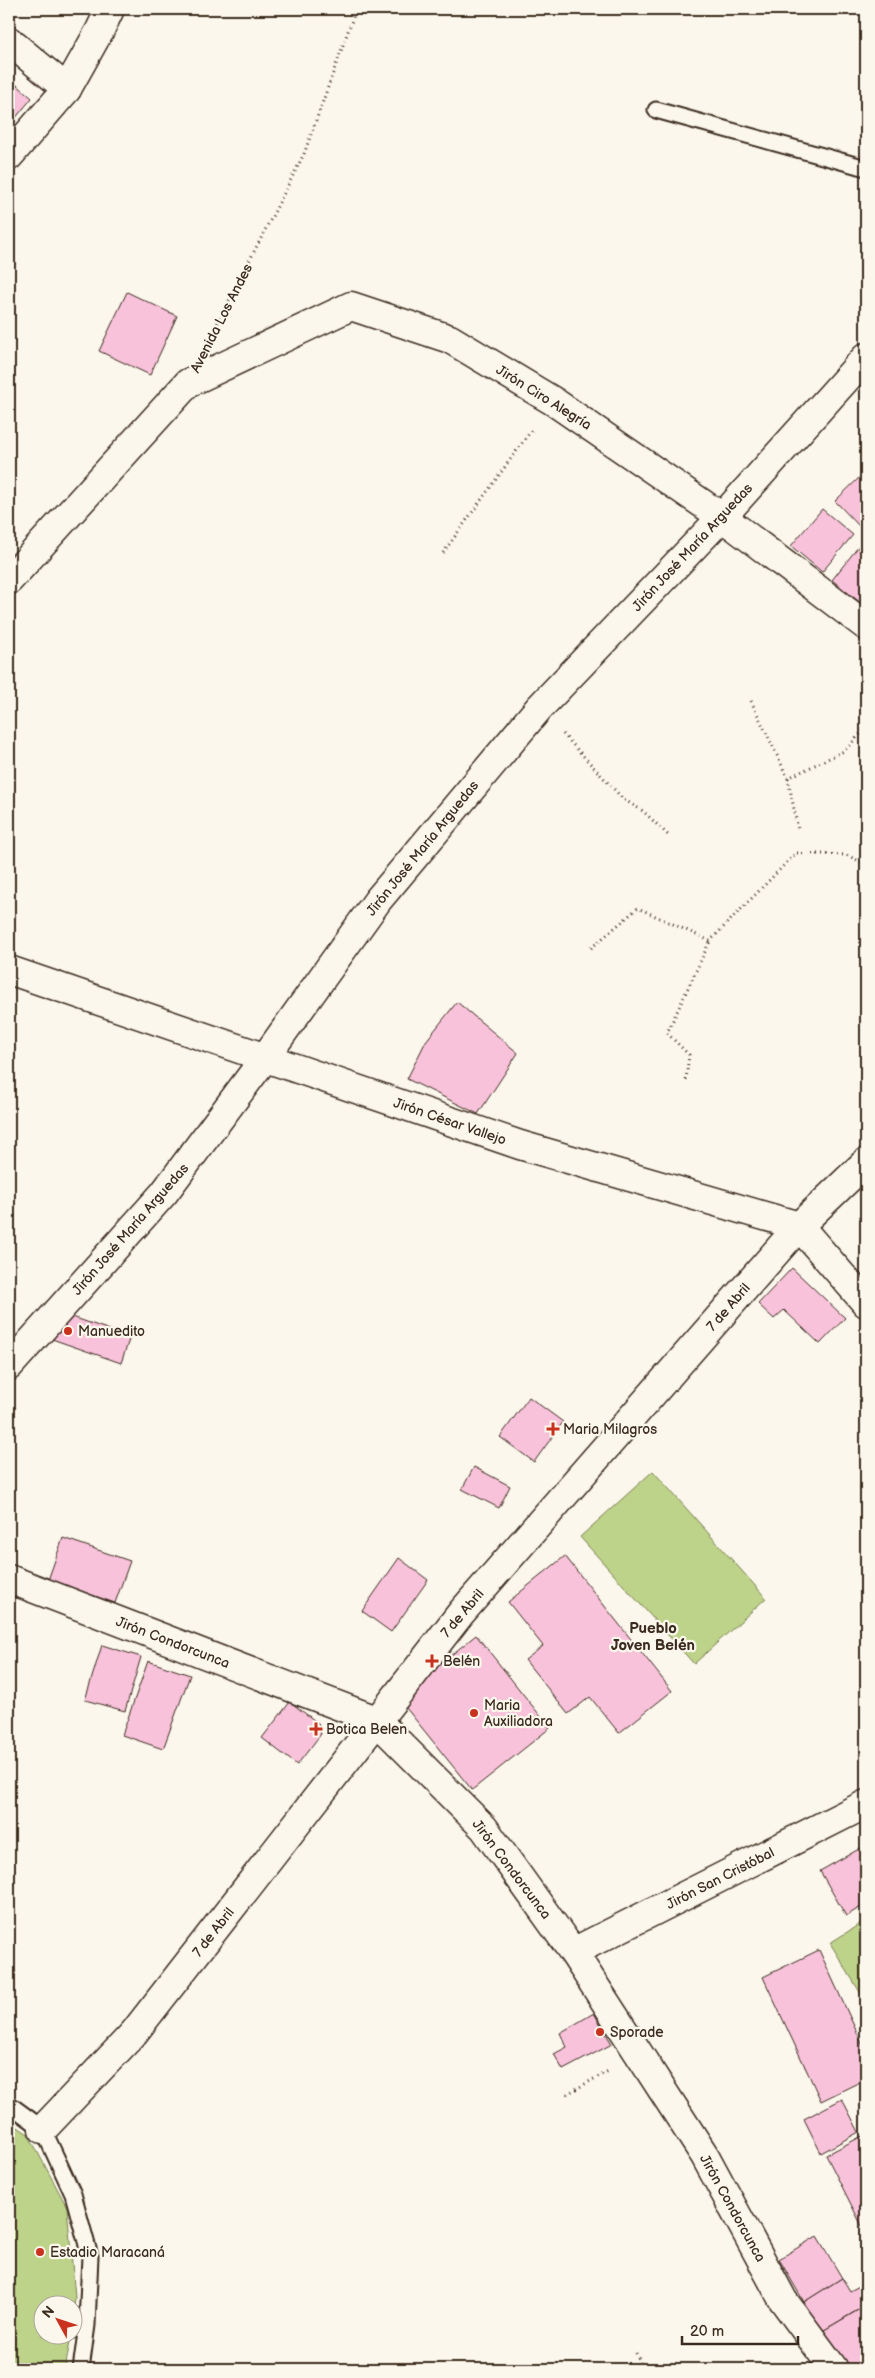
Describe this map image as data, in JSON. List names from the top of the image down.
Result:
{
  "streets": {
    "street": [
      "Avenida Los Andes",
      "Jirón Ciro Alegría",
      "Jirón José María Arguedas",
      "Jirón César Vallejo",
      "7 de Abril",
      "Jirón Condorcunca",
      "Jirón San Cristóbal"
    ]
  },
  "crossings": [
    ["Avenida Los Andes", "Jirón Ciro Alegría"],
    ["Jirón Ciro Alegría", "Jirón José María Arguedas"],
    ["Jirón José María Arguedas", "Jirón César Vallejo"],
    ["Jirón César Vallejo", "7 de Abril"],
    ["7 de Abril", "Jirón Condorcunca"],
    ["Jirón Condorcunca", "Jirón San Cristóbal"]
  ],
  "districts": ["Pueblo Joven Belén"],
  "places": {
    "other": [
      "Manuedito",
      "Maria Auxiliadora",
      "Sporade",
      "Estadio Maracaná"
    ],
    "health": ["Maria Milagros", "Belén", "Botica Belen"]
  },
  "scale_bar": "20 m",
  "north": "top left"
}
